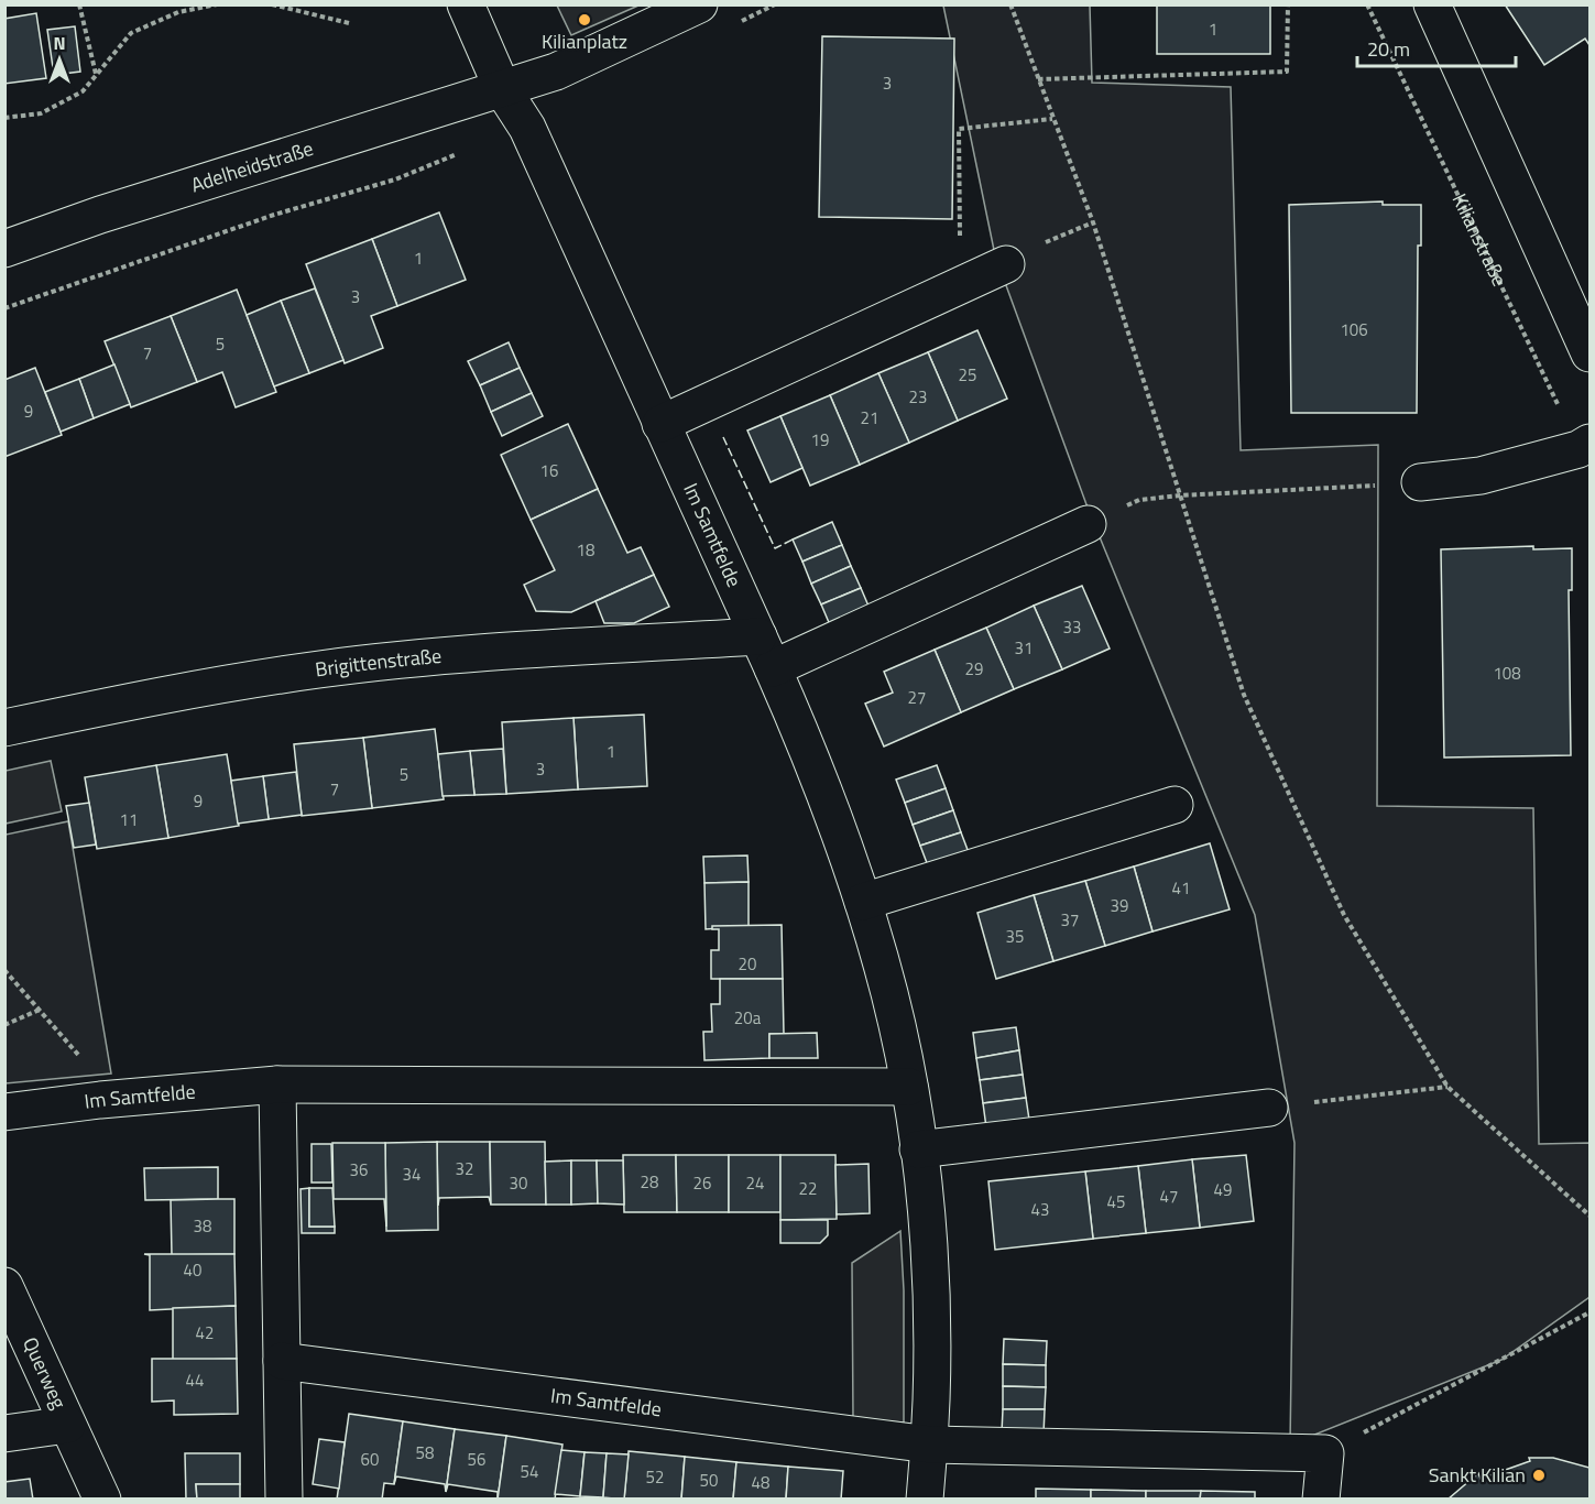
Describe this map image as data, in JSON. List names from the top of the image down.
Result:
{
  "streets": {
    "street": [
      "Adelheidstraße",
      "Im Samtfelde",
      "Brigittenstraße",
      "Querweg"
    ],
    "path": ["Kilianstraße"]
  },
  "crossings": [
    ["Adelheidstraße", "Im Samtfelde"],
    ["Im Samtfelde", "Brigittenstraße"]
  ],
  "places": ["Kilianplatz", "Sankt Kilian"],
  "house_numbers": [
    "1",
    "3",
    "1",
    "3",
    "106",
    "5",
    "7",
    "25",
    "23",
    "9",
    "21",
    "19",
    "16",
    "18",
    "33",
    "31",
    "29",
    "108",
    "27",
    "1",
    "3",
    "5",
    "7",
    "9",
    "11",
    "41",
    "39",
    "37",
    "35",
    "20",
    "20a",
    "32",
    "36",
    "34",
    "28",
    "30",
    "26",
    "24",
    "22",
    "49",
    "47",
    "45",
    "43",
    "38",
    "40",
    "42",
    "44",
    "58",
    "60",
    "56",
    "54",
    "52",
    "50",
    "48"
  ],
  "scale_bar": "20 m",
  "north": "top"
}
